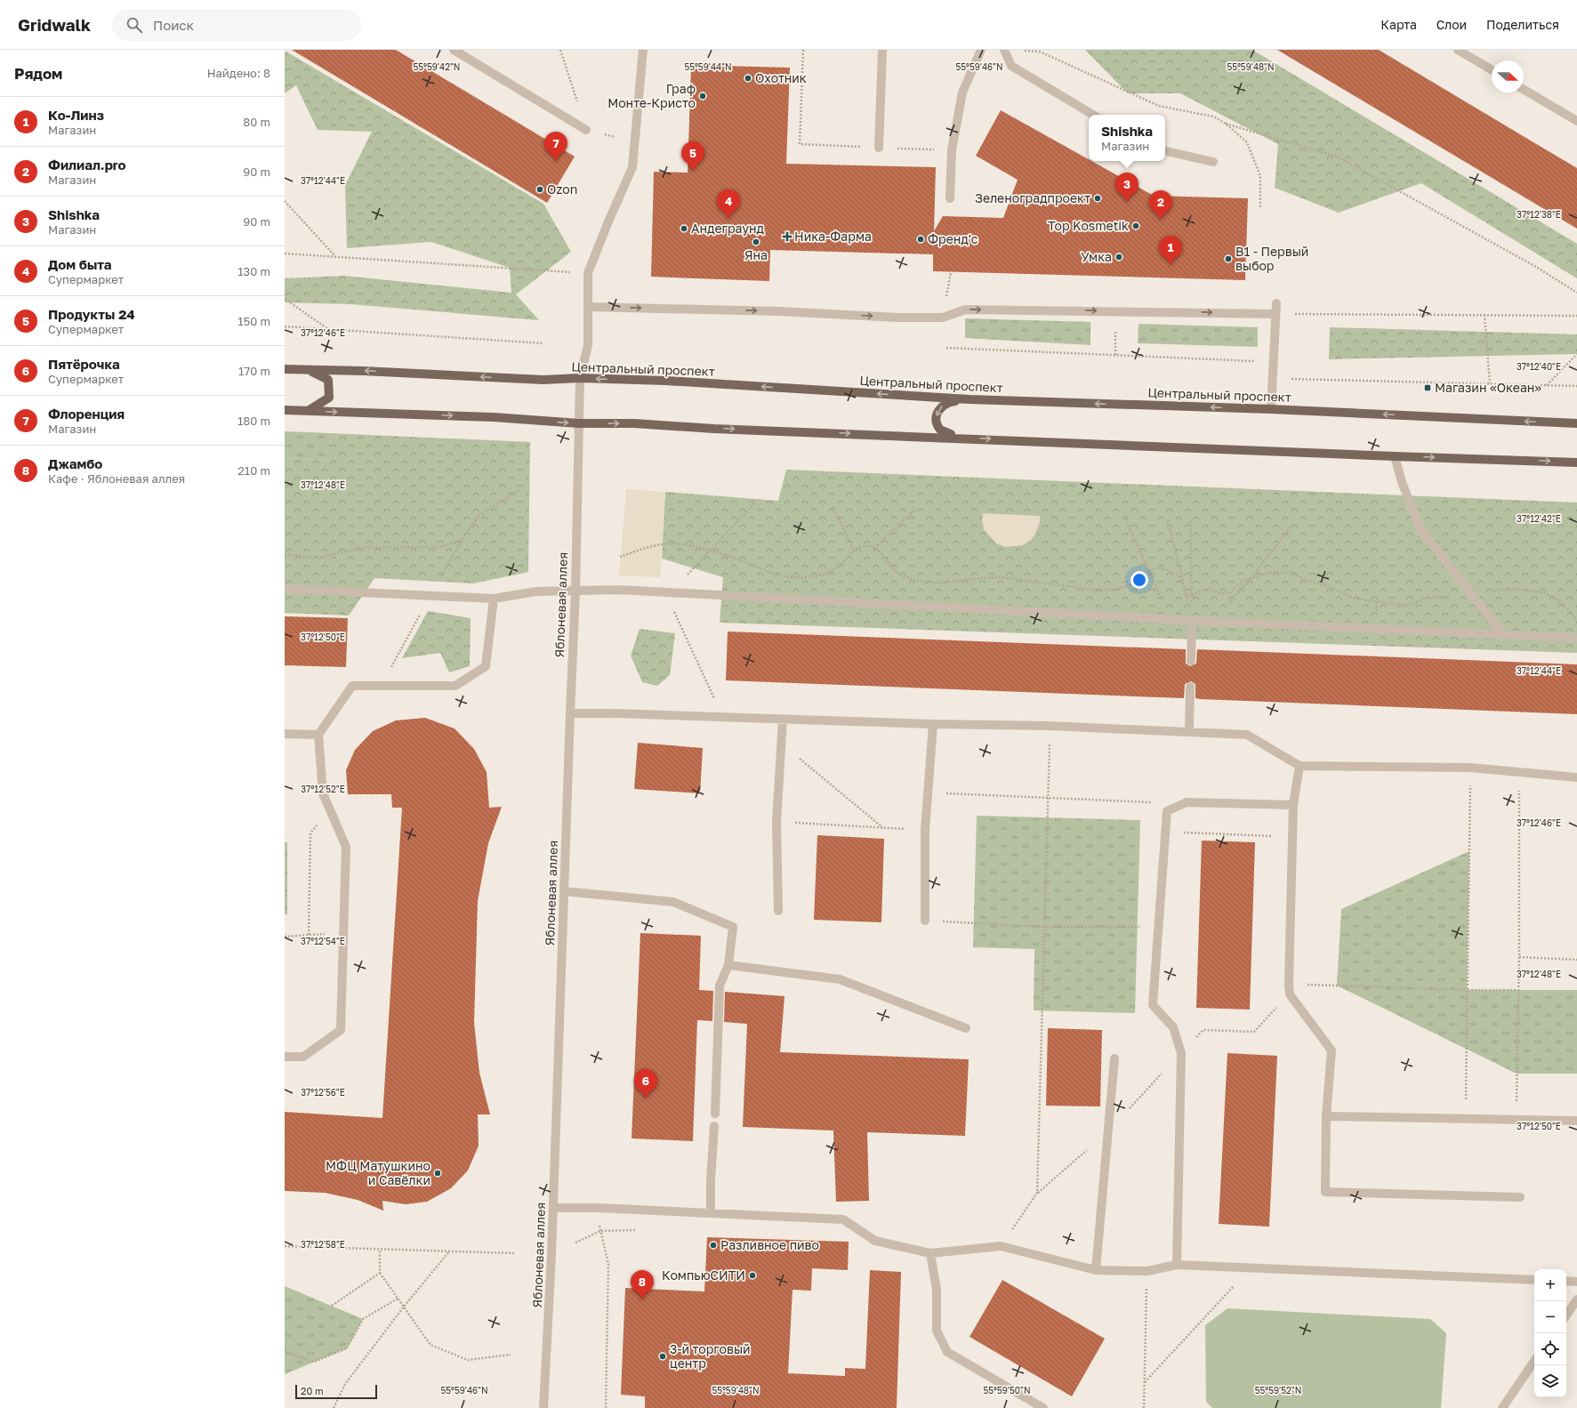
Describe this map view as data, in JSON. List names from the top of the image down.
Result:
{
  "streets": {
    "main road": ["Центральный проспект"],
    "street": ["Яблоневая аллея"]
  },
  "crossings": [
    ["Центральный проспект", "Яблоневая аллея"]
  ],
  "places": {
    "other": [
      "Охотник",
      "Граф Монте-Кристо",
      "Ozon",
      "Зеленоградпроект",
      "Top Kosmetik",
      "Андеграунд",
      "Френд'с",
      "Яна",
      "Умка",
      "В1 - Первый выбор",
      "МФЦ Матушкино и Савёлки",
      "Разливное пиво",
      "КомпьюСИТИ",
      "3-й торговый центр"
    ],
    "health": ["Ника-Фарма"],
    "transit": ["Магазин «Океан»"]
  },
  "scale_bar": "20 m",
  "north": "right",
  "page": {
    "header": "Gridwalk",
    "search": "Поиск",
    "nav": ["Карта", "Слои", "Поделиться"],
    "heading": ["Рядом", "Найдено: 8"],
    "list": [
      {
        "mark": "1",
        "name": "Ко-Линз",
        "note": "Магазин",
        "value": "80 m"
      },
      {
        "mark": "2",
        "name": "Филиал.pro",
        "note": "Магазин",
        "value": "90 m"
      },
      {
        "mark": "3",
        "name": "Shishka",
        "note": "Магазин",
        "value": "90 m"
      },
      {
        "mark": "4",
        "name": "Дом быта",
        "note": "Супермаркет",
        "value": "130 m"
      },
      {
        "mark": "5",
        "name": "Продукты 24",
        "note": "Супермаркет",
        "value": "150 m"
      },
      {
        "mark": "6",
        "name": "Пятёрочка",
        "note": "Супермаркет",
        "value": "170 m"
      },
      {
        "mark": "7",
        "name": "Флоренция",
        "note": "Магазин",
        "value": "180 m"
      },
      {
        "mark": "8",
        "name": "Джамбо",
        "note": "Кафе · Яблоневая аллея",
        "value": "210 m"
      }
    ],
    "popup": ["Shishka", "Магазин"],
    "pins": [
      "7",
      "5",
      "3",
      "4",
      "2",
      "1",
      "6",
      "8"
    ],
    "map_buttons": ["+", "−"],
    "scale": "20 m"
  },
  "coordinates": [
    "55°59'42\"N",
    "55°59'44\"N",
    "55°59'46\"N",
    "55°59'48\"N",
    "37°12'44\"E",
    "37°12'38\"E",
    "37°12'46\"E",
    "37°12'40\"E",
    "37°12'48\"E",
    "37°12'42\"E",
    "37°12'50\"E",
    "37°12'52\"E",
    "37°12'54\"E",
    "37°12'56\"E",
    "37°12'58\"E",
    "55°59'50\"N",
    "55°59'52\"N"
  ]
}
